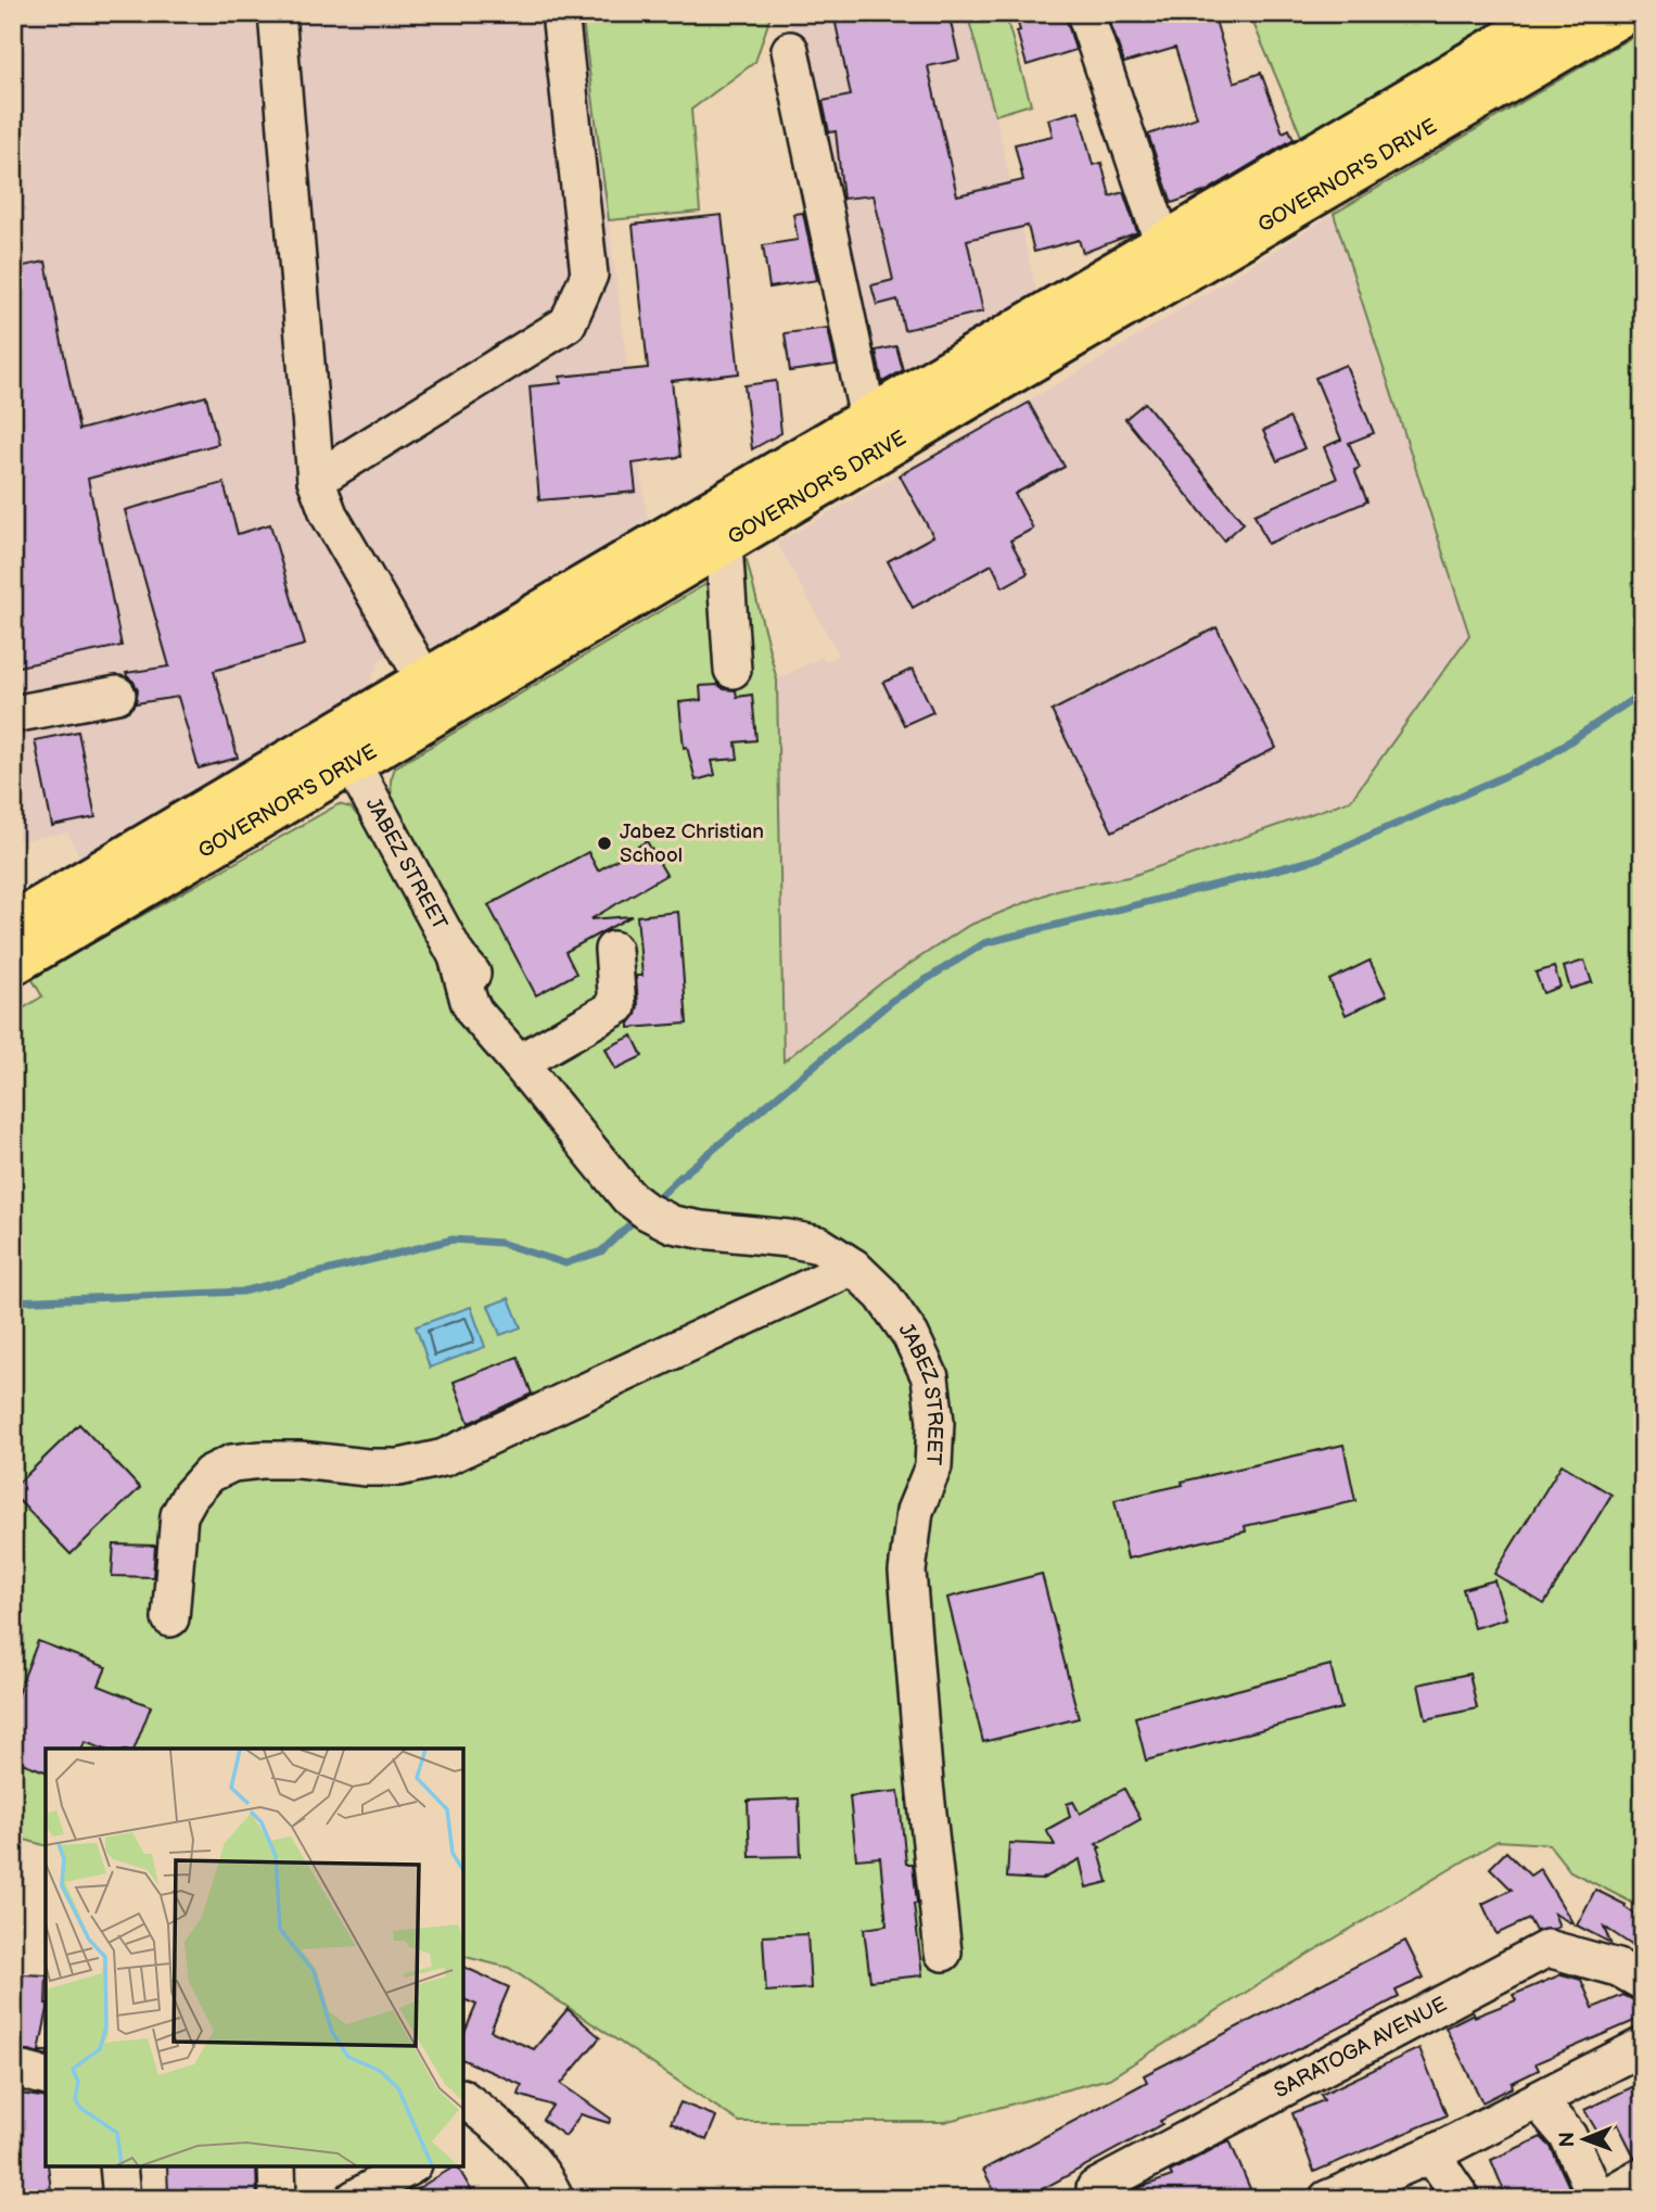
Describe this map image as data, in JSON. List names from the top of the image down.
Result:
{
  "streets": {
    "highway": ["GOVERNOR'S DRIVE"],
    "street": ["JABEZ STREET", "SARATOGA AVENUE"]
  },
  "crossings": [
    ["GOVERNOR'S DRIVE", "JABEZ STREET"]
  ],
  "places": ["Jabez Christian School"],
  "north": "left"
}
